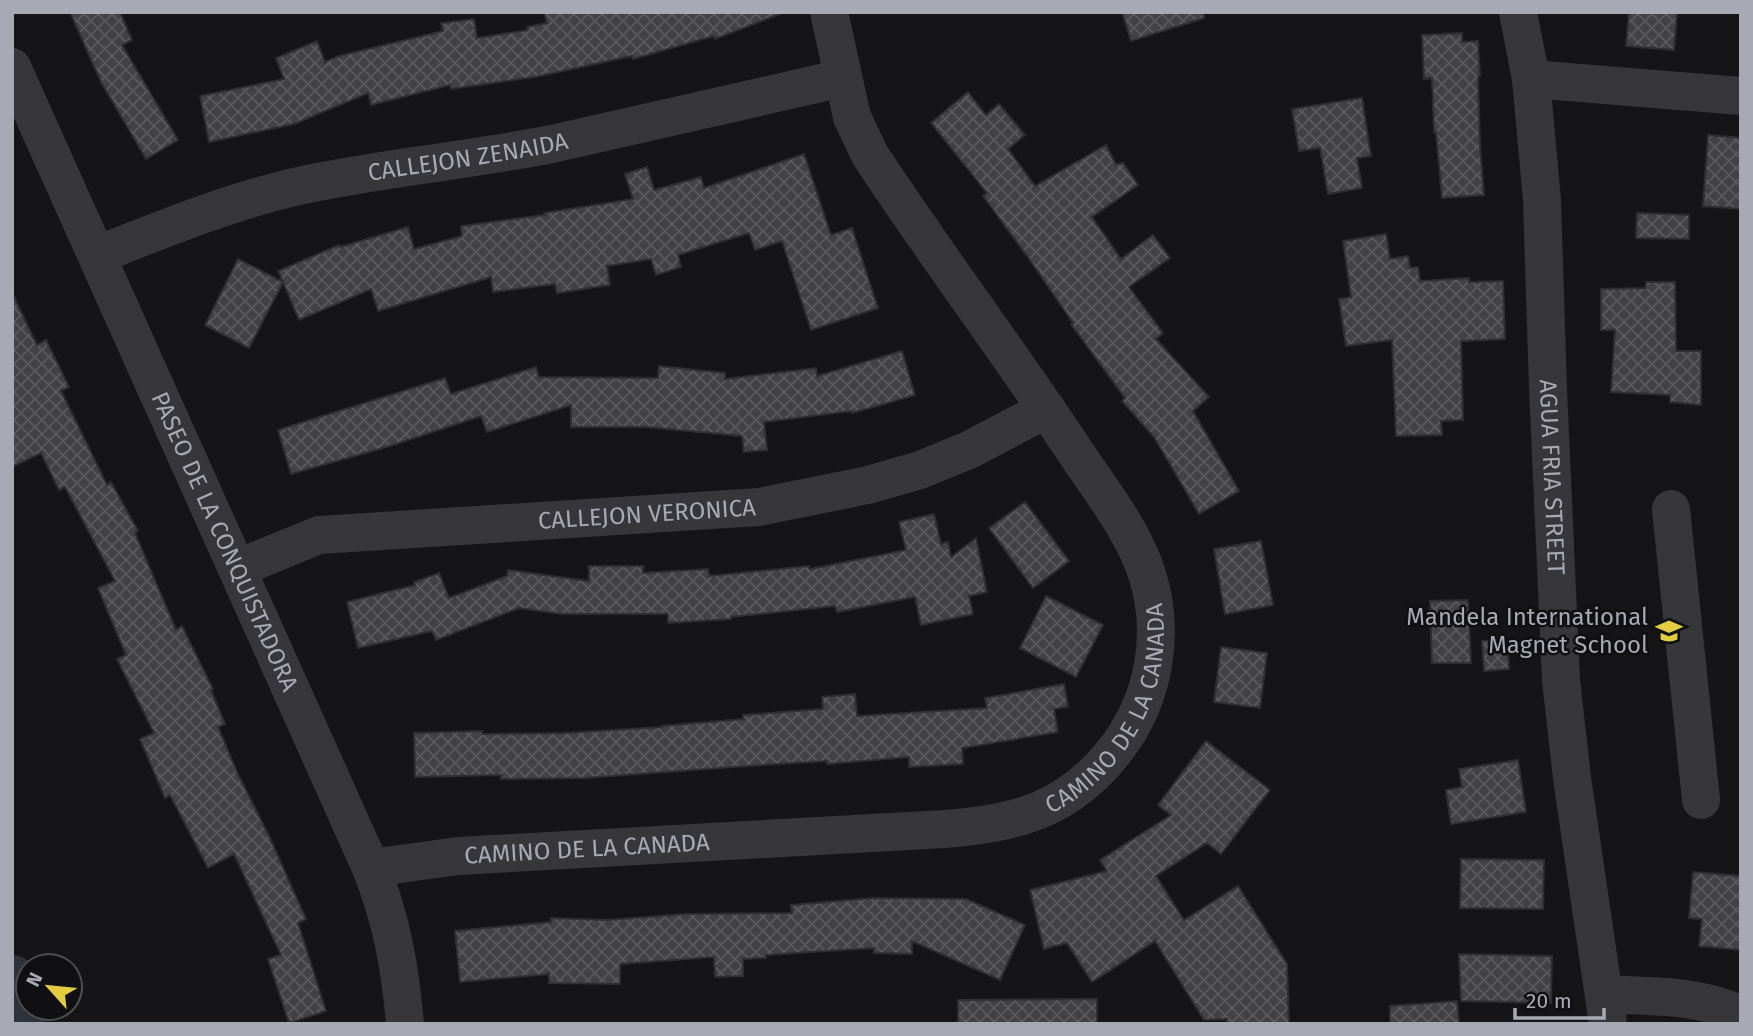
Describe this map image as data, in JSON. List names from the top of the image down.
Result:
{
  "streets": {
    "street": [
      "CALLEJON ZENAIDA",
      "AGUA FRIA STREET",
      "CALLEJON VERONICA",
      "PASEO DE LA CONQUISTADORA",
      "CAMINO DE LA CANADA"
    ]
  },
  "crossings": [
    ["CALLEJON ZENAIDA", "PASEO DE LA CONQUISTADORA"],
    ["CALLEJON ZENAIDA", "CAMINO DE LA CANADA"],
    ["CALLEJON VERONICA", "PASEO DE LA CONQUISTADORA"],
    ["CALLEJON VERONICA", "CAMINO DE LA CANADA"],
    ["PASEO DE LA CONQUISTADORA", "CAMINO DE LA CANADA"]
  ],
  "places": {
    "school or university": ["Mandela International Magnet School"]
  },
  "scale_bar": "20 m",
  "north": "top left"
}
